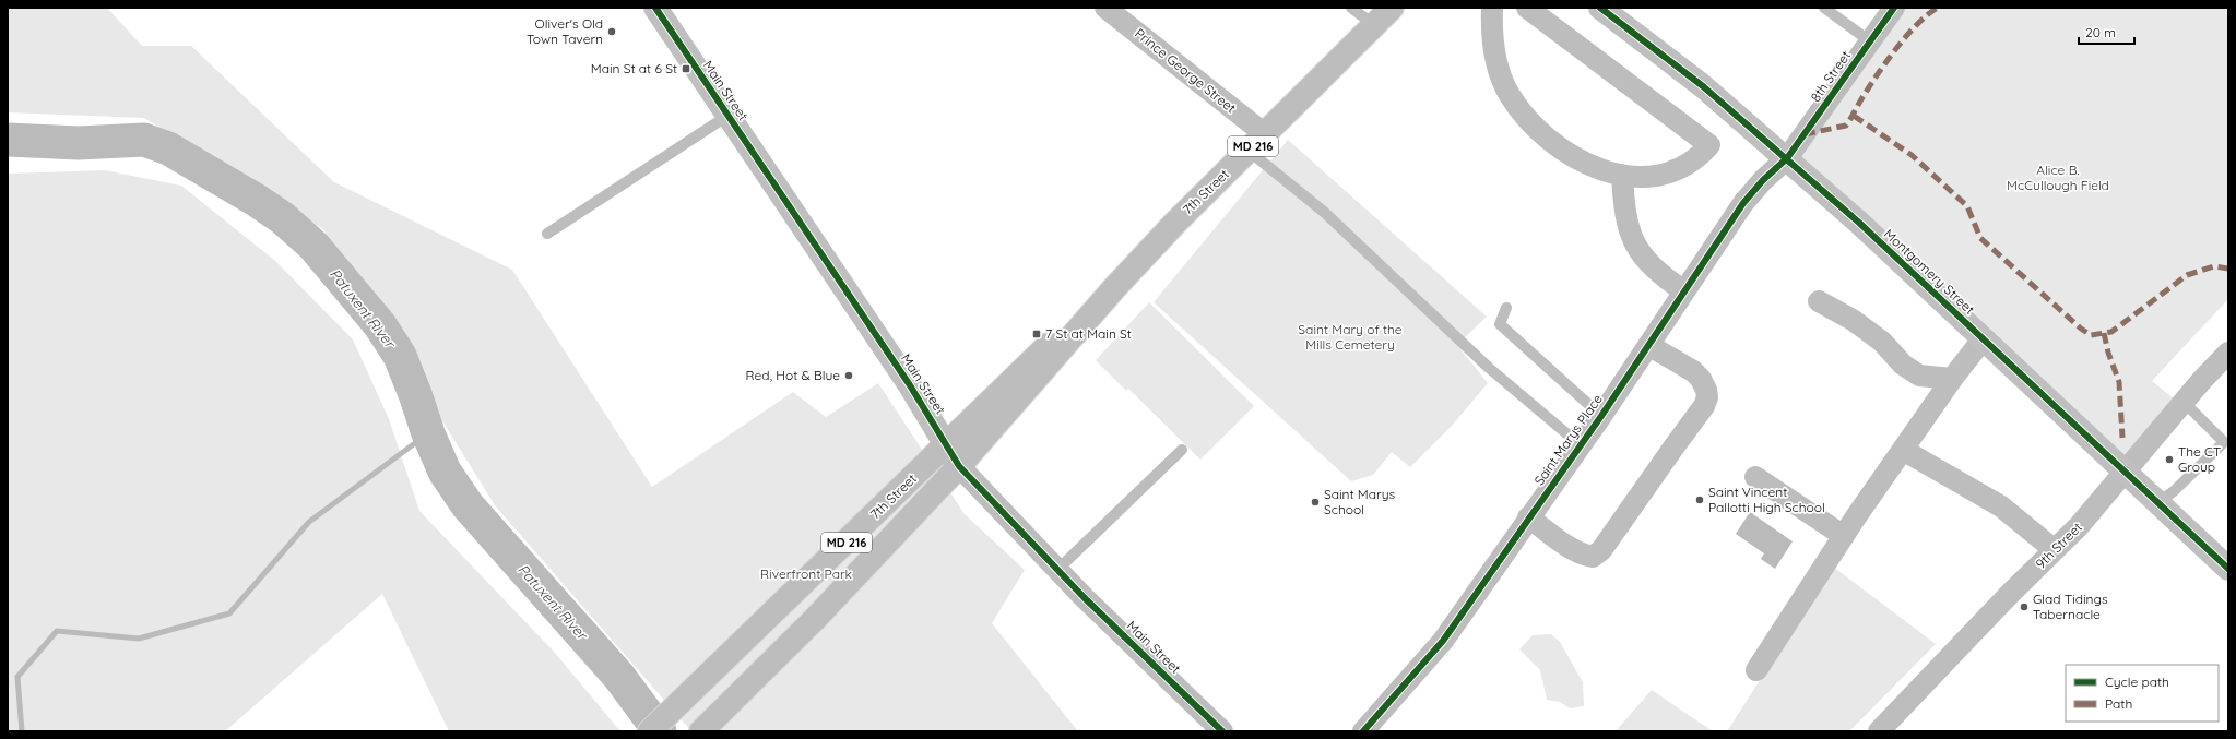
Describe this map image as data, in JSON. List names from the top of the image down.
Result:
{
  "streets": {
    "main road": ["MD 216", "7th Street"],
    "street": [
      "Prince George Street",
      "8th Street",
      "Main Street",
      "Montgomery Street",
      "Saint Marys Place",
      "9th Street"
    ]
  },
  "crossings": [
    ["Prince George Street", "7th Street"],
    ["8th Street", "Montgomery Street"],
    ["8th Street", "Saint Marys Place"],
    ["Main Street", "7th Street"],
    ["Montgomery Street", "Saint Marys Place"],
    ["Montgomery Street", "9th Street"]
  ],
  "water": ["Patuxent River"],
  "parks": ["Alice B. McCullough Field", "Saint Mary of the Mills Cemetery", "Riverfront Park"],
  "places": {
    "other": [
      "Oliver's Old Town Tavern",
      "Red, Hot & Blue",
      "The CT Group",
      "Saint Vincent Pallotti High School",
      "Saint Marys School",
      "Glad Tidings Tabernacle"
    ],
    "transit": ["Main St at 6 St", "7 St at Main St"]
  },
  "legend": ["Cycle path", "Path"],
  "scale_bar": "20 m"
}
